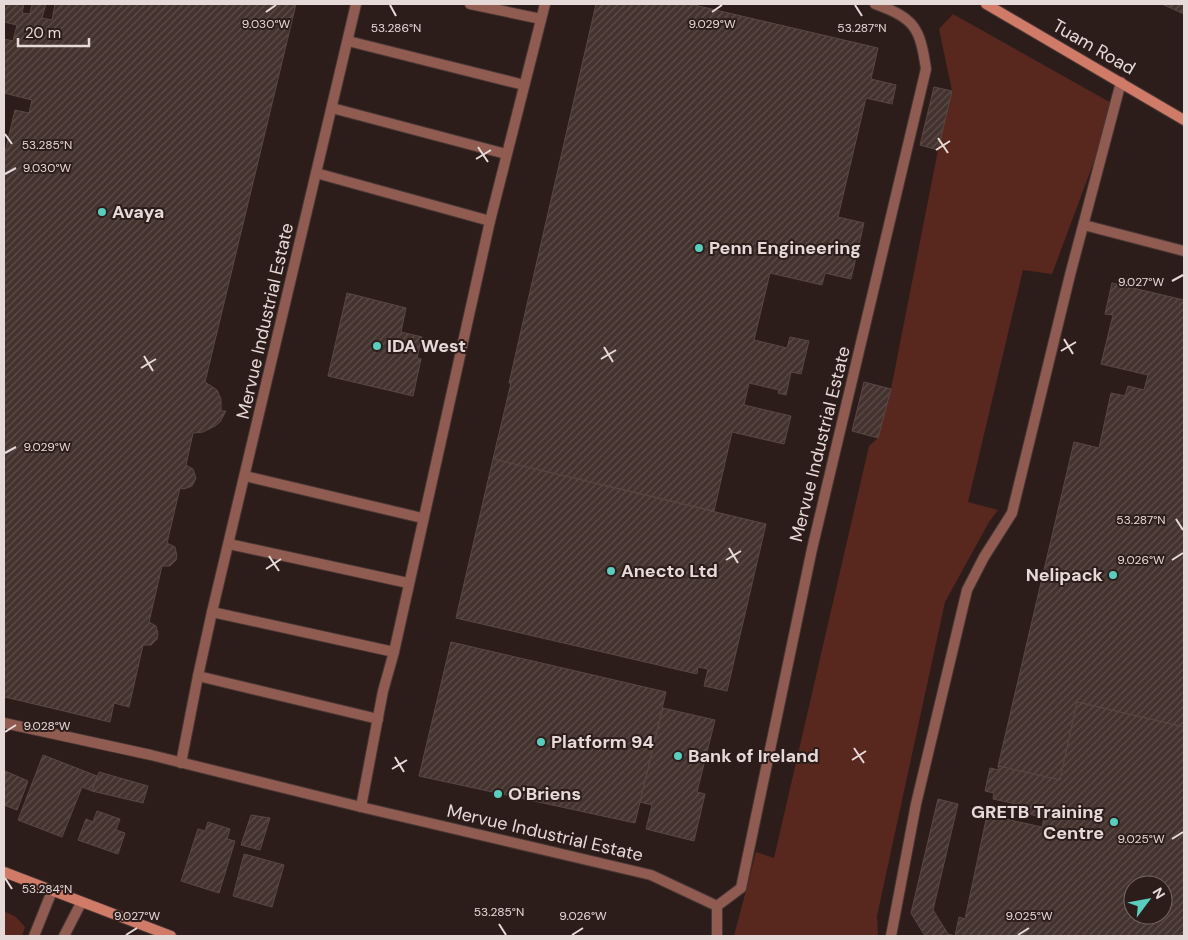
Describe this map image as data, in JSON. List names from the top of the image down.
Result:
{
  "streets": {
    "main road": ["Tuam Road"],
    "lane": ["Mervue Industrial Estate"]
  },
  "places": [
    "Avaya",
    "Penn Engineering",
    "IDA West",
    "Anecto Ltd",
    "Nelipack",
    "Platform 94",
    "Bank of Ireland",
    "O'Briens",
    "GRETB Training Centre"
  ],
  "scale_bar": "20 m",
  "north": "top right",
  "coordinates": [
    "9.030°W",
    "9.029°W",
    "53.286°N",
    "53.287°N",
    "53.285°N",
    "9.027°W",
    "9.026°W",
    "9.028°W",
    "9.025°W",
    "53.284°N"
  ]
}
